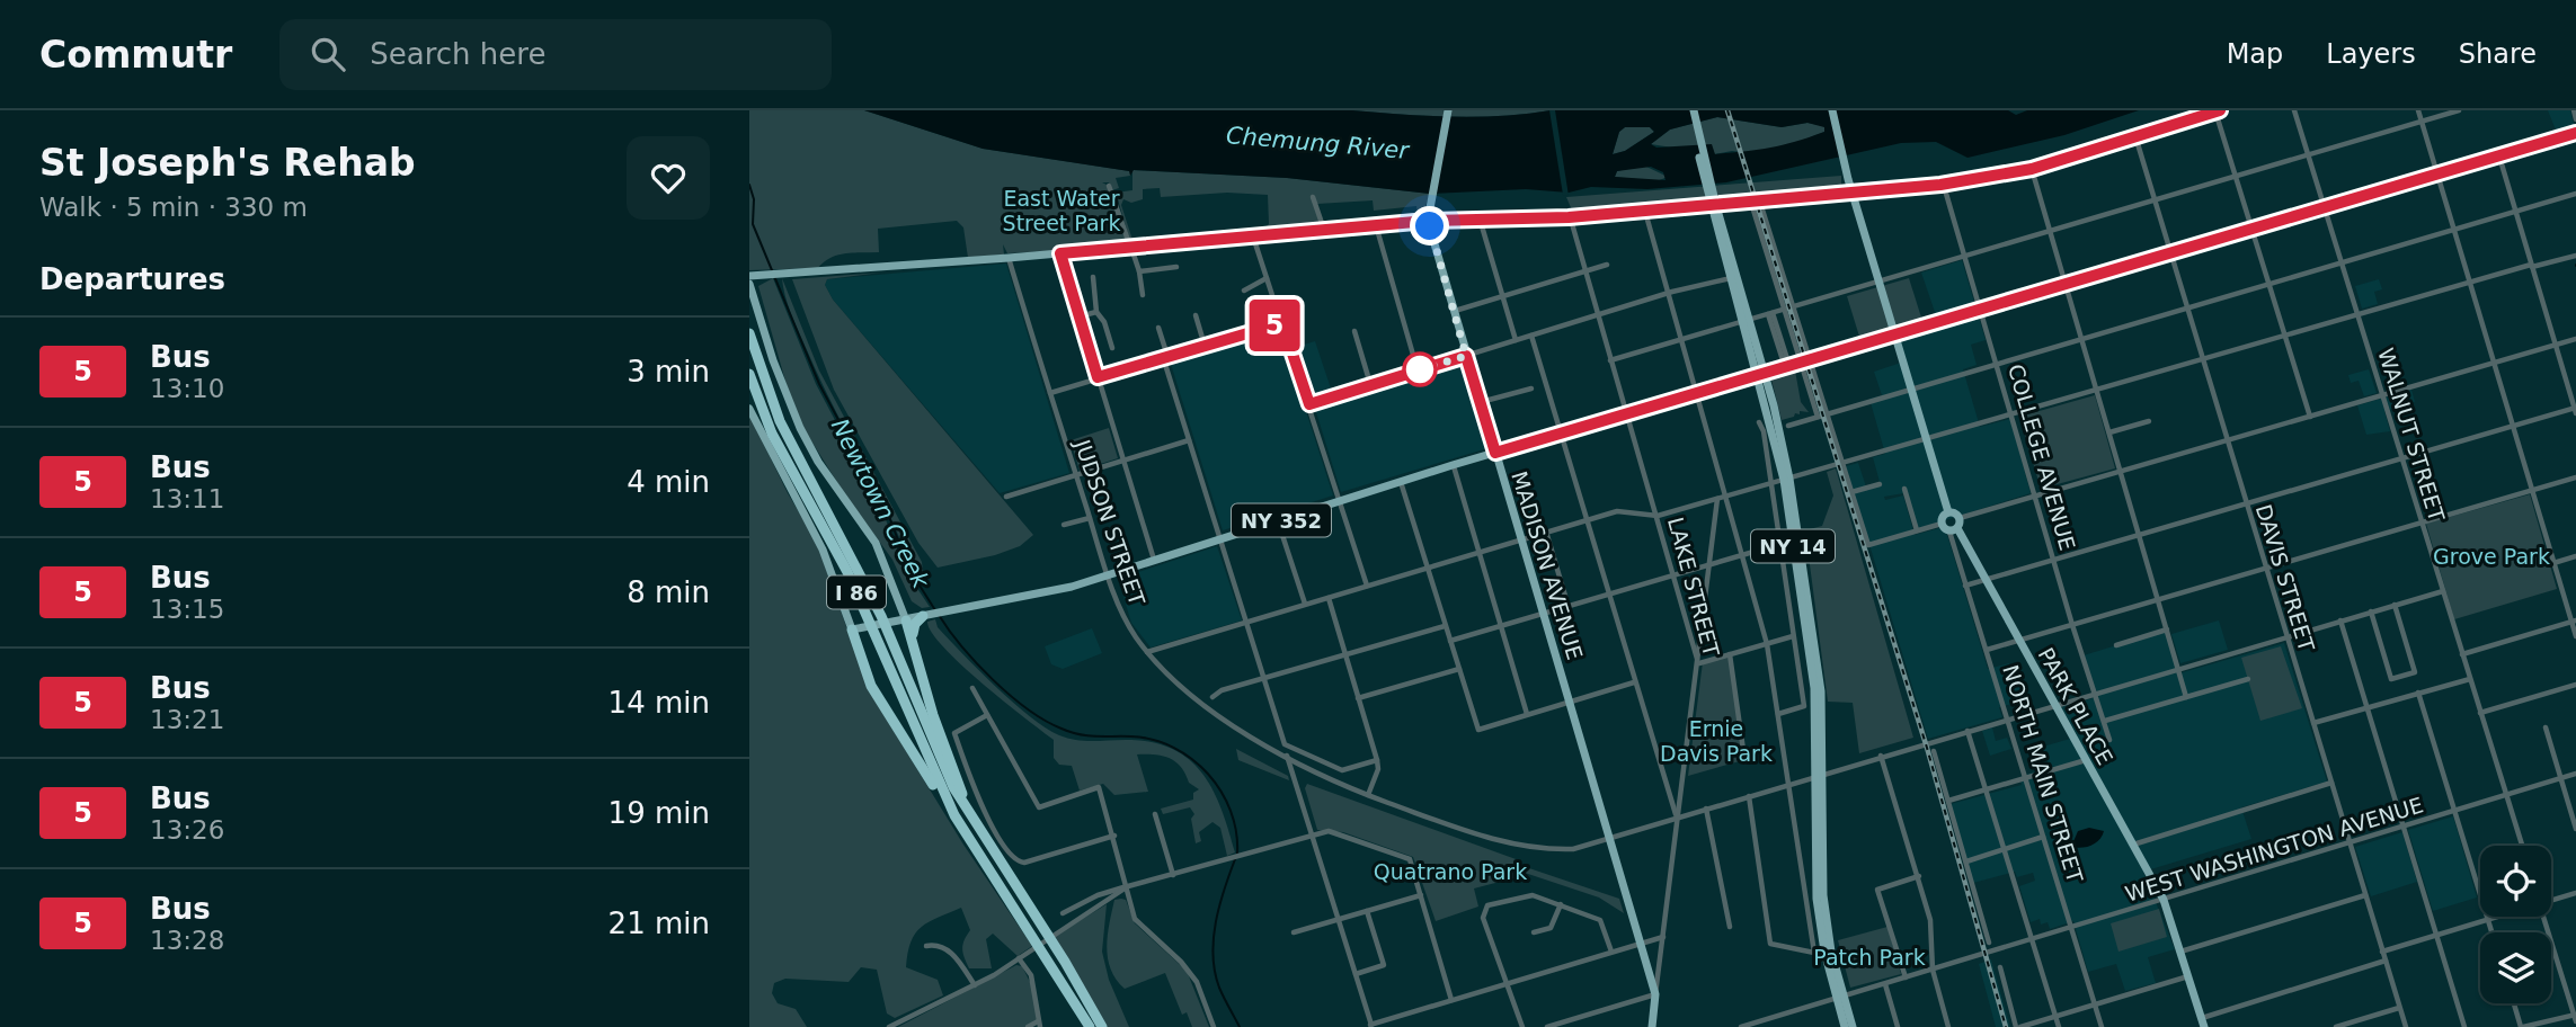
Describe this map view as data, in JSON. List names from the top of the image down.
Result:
{
  "streets": {
    "highway": ["I 86"],
    "main road": [
      "NY 352",
      "NY 14",
      "MADISON AVENUE",
      "LAKE STREET",
      "PARK PLACE"
    ],
    "street": [
      "WALNUT STREET",
      "COLLEGE AVENUE",
      "JUDSON STREET",
      "DAVIS STREET",
      "NORTH MAIN STREET",
      "WEST WASHINGTON AVENUE"
    ]
  },
  "crossings": [
    ["WALNUT STREET", "NY 352"],
    ["WALNUT STREET", "JUDSON STREET"],
    ["WALNUT STREET", "WEST WASHINGTON AVENUE"],
    ["COLLEGE AVENUE", "NY 352"],
    ["COLLEGE AVENUE", "JUDSON STREET"],
    ["NY 352", "JUDSON STREET"],
    ["NY 352", "NY 14"],
    ["NY 352", "MADISON AVENUE"],
    ["NY 352", "DAVIS STREET"],
    ["NY 352", "LAKE STREET"],
    ["JUDSON STREET", "NY 14"],
    ["JUDSON STREET", "MADISON AVENUE"],
    ["JUDSON STREET", "DAVIS STREET"],
    ["JUDSON STREET", "LAKE STREET"],
    ["JUDSON STREET", "PARK PLACE"],
    ["JUDSON STREET", "NORTH MAIN STREET"],
    ["NY 14", "WEST WASHINGTON AVENUE"],
    ["MADISON AVENUE", "LAKE STREET"],
    ["DAVIS STREET", "WEST WASHINGTON AVENUE"],
    ["PARK PLACE", "NORTH MAIN STREET"],
    ["PARK PLACE", "WEST WASHINGTON AVENUE"],
    ["NORTH MAIN STREET", "WEST WASHINGTON AVENUE"]
  ],
  "water": ["Chemung River", "Newtown Creek"],
  "parks": [
    "East Water Street Park",
    "Grove Park",
    "Ernie Davis Park",
    "Quatrano Park",
    "Patch Park"
  ],
  "lines": ["bus line 5"],
  "page": {
    "header": "Commutr",
    "search": "Search here",
    "nav": ["Map", "Layers", "Share"],
    "heading": [
      ["St Joseph's Rehab", "Walk · 5 min · 330 m"],
      "Departures"
    ],
    "on_map": "5",
    "list": [
      {
        "mark": "5",
        "name": "Bus",
        "note": "13:10",
        "value": "3 min"
      },
      {
        "mark": "5",
        "name": "Bus",
        "note": "13:11",
        "value": "4 min"
      },
      {
        "mark": "5",
        "name": "Bus",
        "note": "13:15",
        "value": "8 min"
      },
      {
        "mark": "5",
        "name": "Bus",
        "note": "13:21",
        "value": "14 min"
      },
      {
        "mark": "5",
        "name": "Bus",
        "note": "13:26",
        "value": "19 min"
      },
      {
        "mark": "5",
        "name": "Bus",
        "note": "13:28",
        "value": "21 min"
      }
    ]
  }
}
